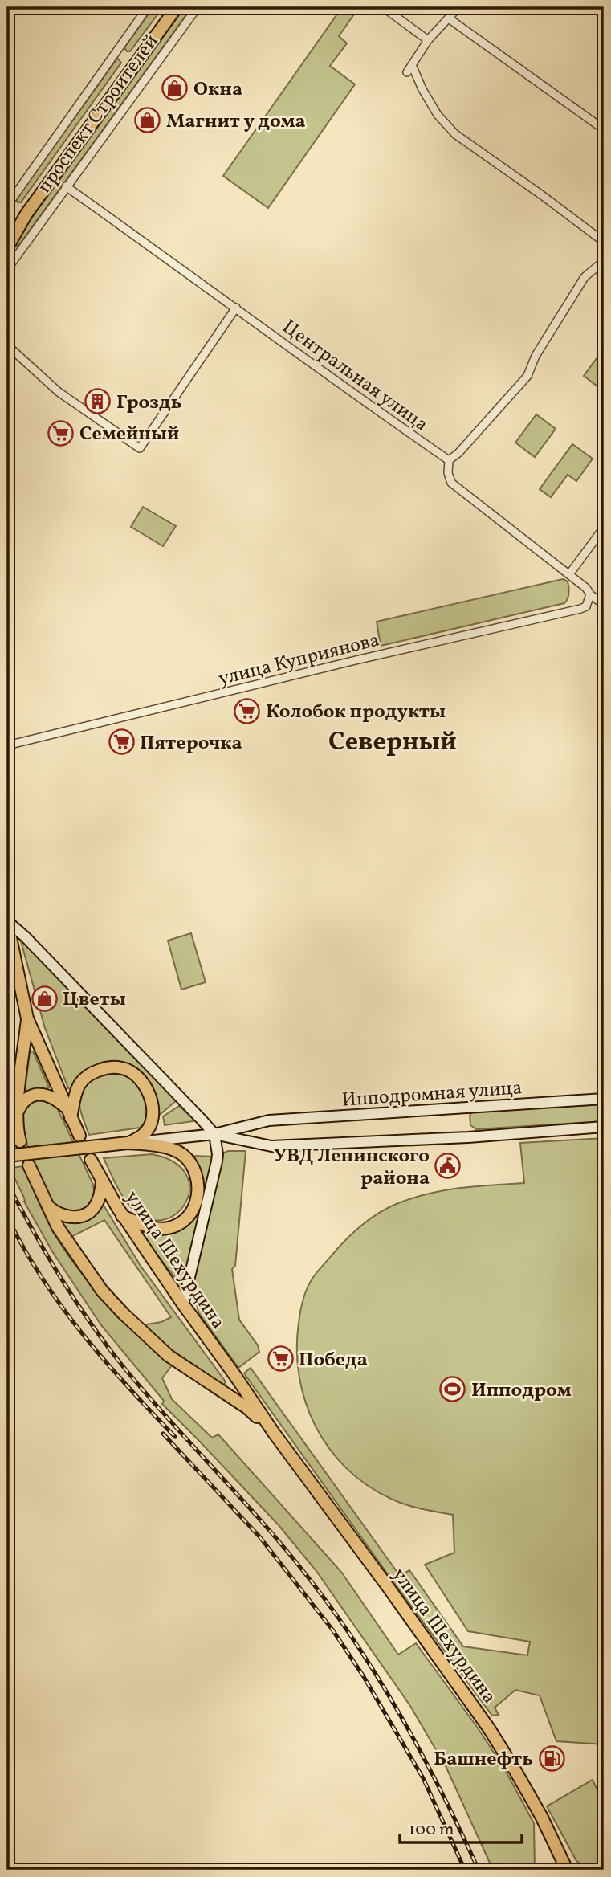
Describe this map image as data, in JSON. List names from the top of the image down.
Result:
{
  "streets": {
    "main road": ["проспект Строителей", "улица Шехурдина"],
    "street": ["Центральная улица", "улица Куприянова", "Ипподромная улица"]
  },
  "crossings": [
    ["проспект Строителей", "Центральная улица"]
  ],
  "districts": ["Северный"],
  "places": {
    "shop": ["Окна", "Магнит у дома", "Цветы"],
    "building": ["Гроздь"],
    "supermarket": [
      "Семейный",
      "Колобок продукты",
      "Пятерочка",
      "Победа"
    ],
    "public building": ["УВД Ленинского района"],
    "sports": ["Ипподром"],
    "fuel station": ["Башнефть"]
  },
  "scale_bar": "100 m"
}
